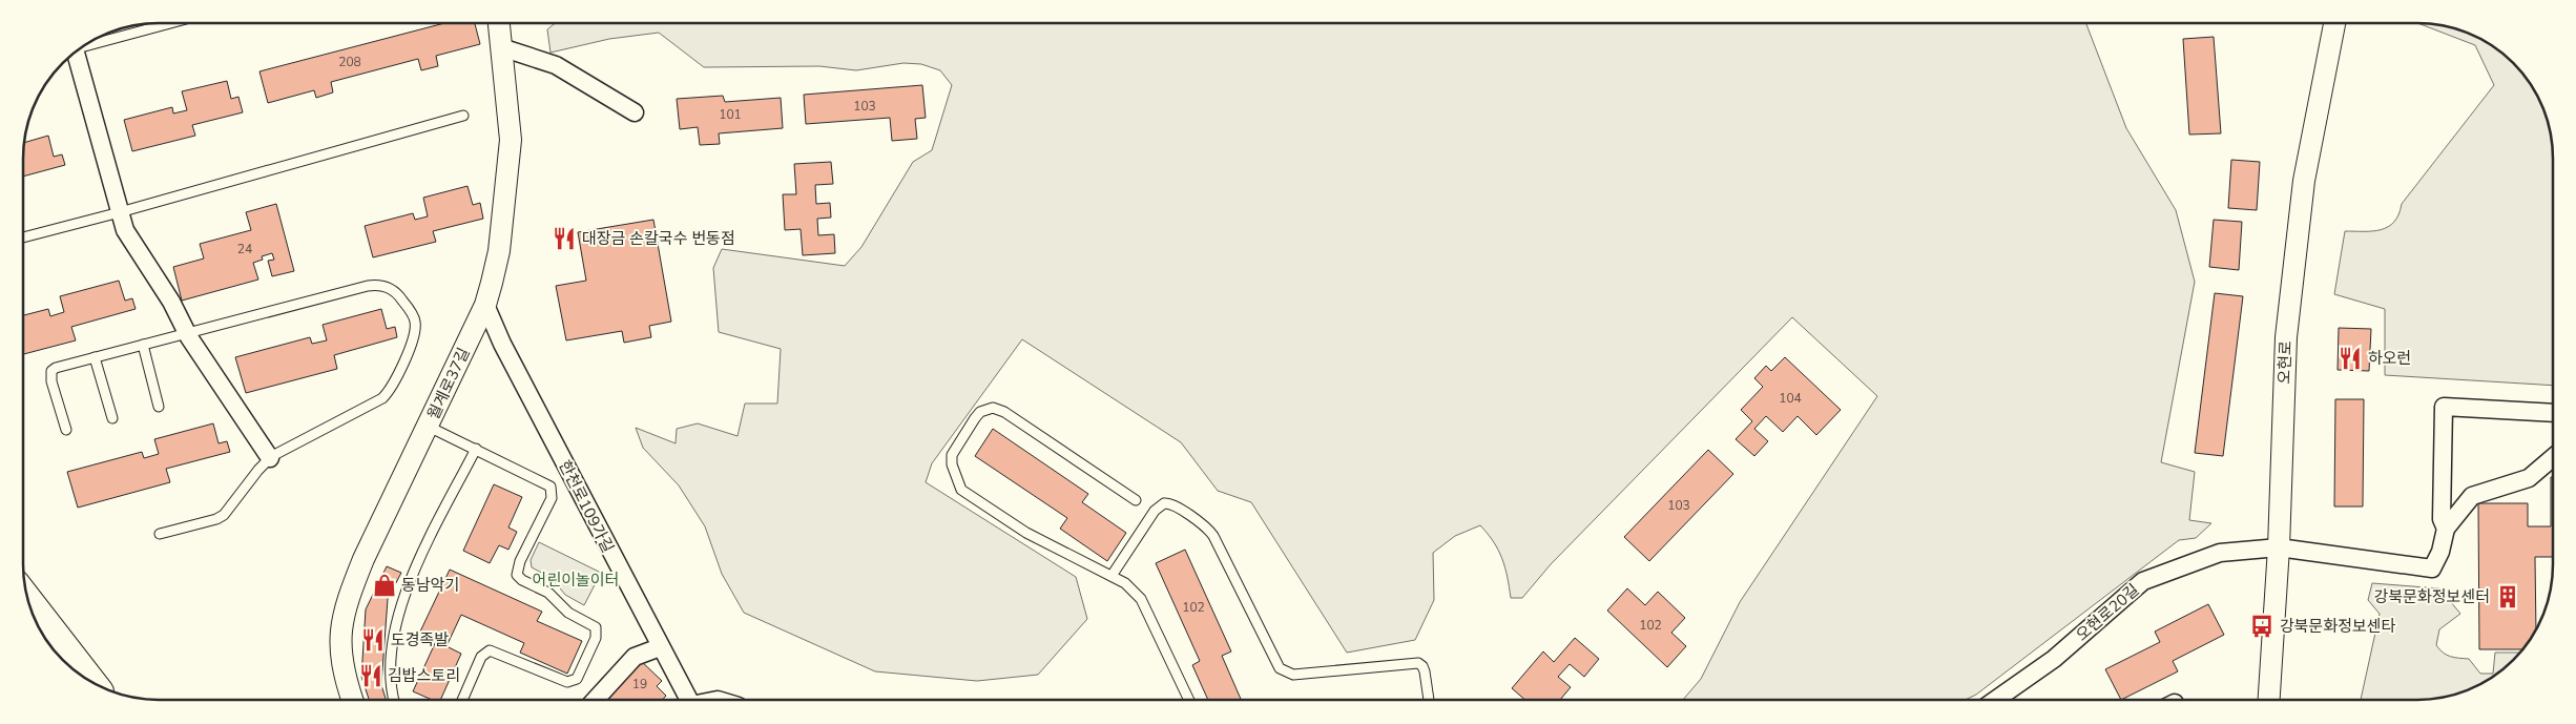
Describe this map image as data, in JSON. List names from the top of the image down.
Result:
{
  "streets": {
    "street": [
      "오현로",
      "월계로37길",
      "한천로109가길",
      "오현로20길"
    ]
  },
  "crossings": [
    ["오현로", "오현로20길"],
    ["월계로37길", "한천로109가길"]
  ],
  "parks": ["어린이놀이터"],
  "places": {
    "restaurant": [
      "대장금 손칼국수 번동점",
      "하오런",
      "도경족발",
      "김밥스토리"
    ],
    "shop": ["동남악기"],
    "building": ["강북문화정보센터"],
    "bus stop": ["강북문화정보센타"]
  },
  "house_numbers": [
    "208",
    "103",
    "101",
    "24",
    "104",
    "103",
    "102",
    "102",
    "19"
  ]
}
